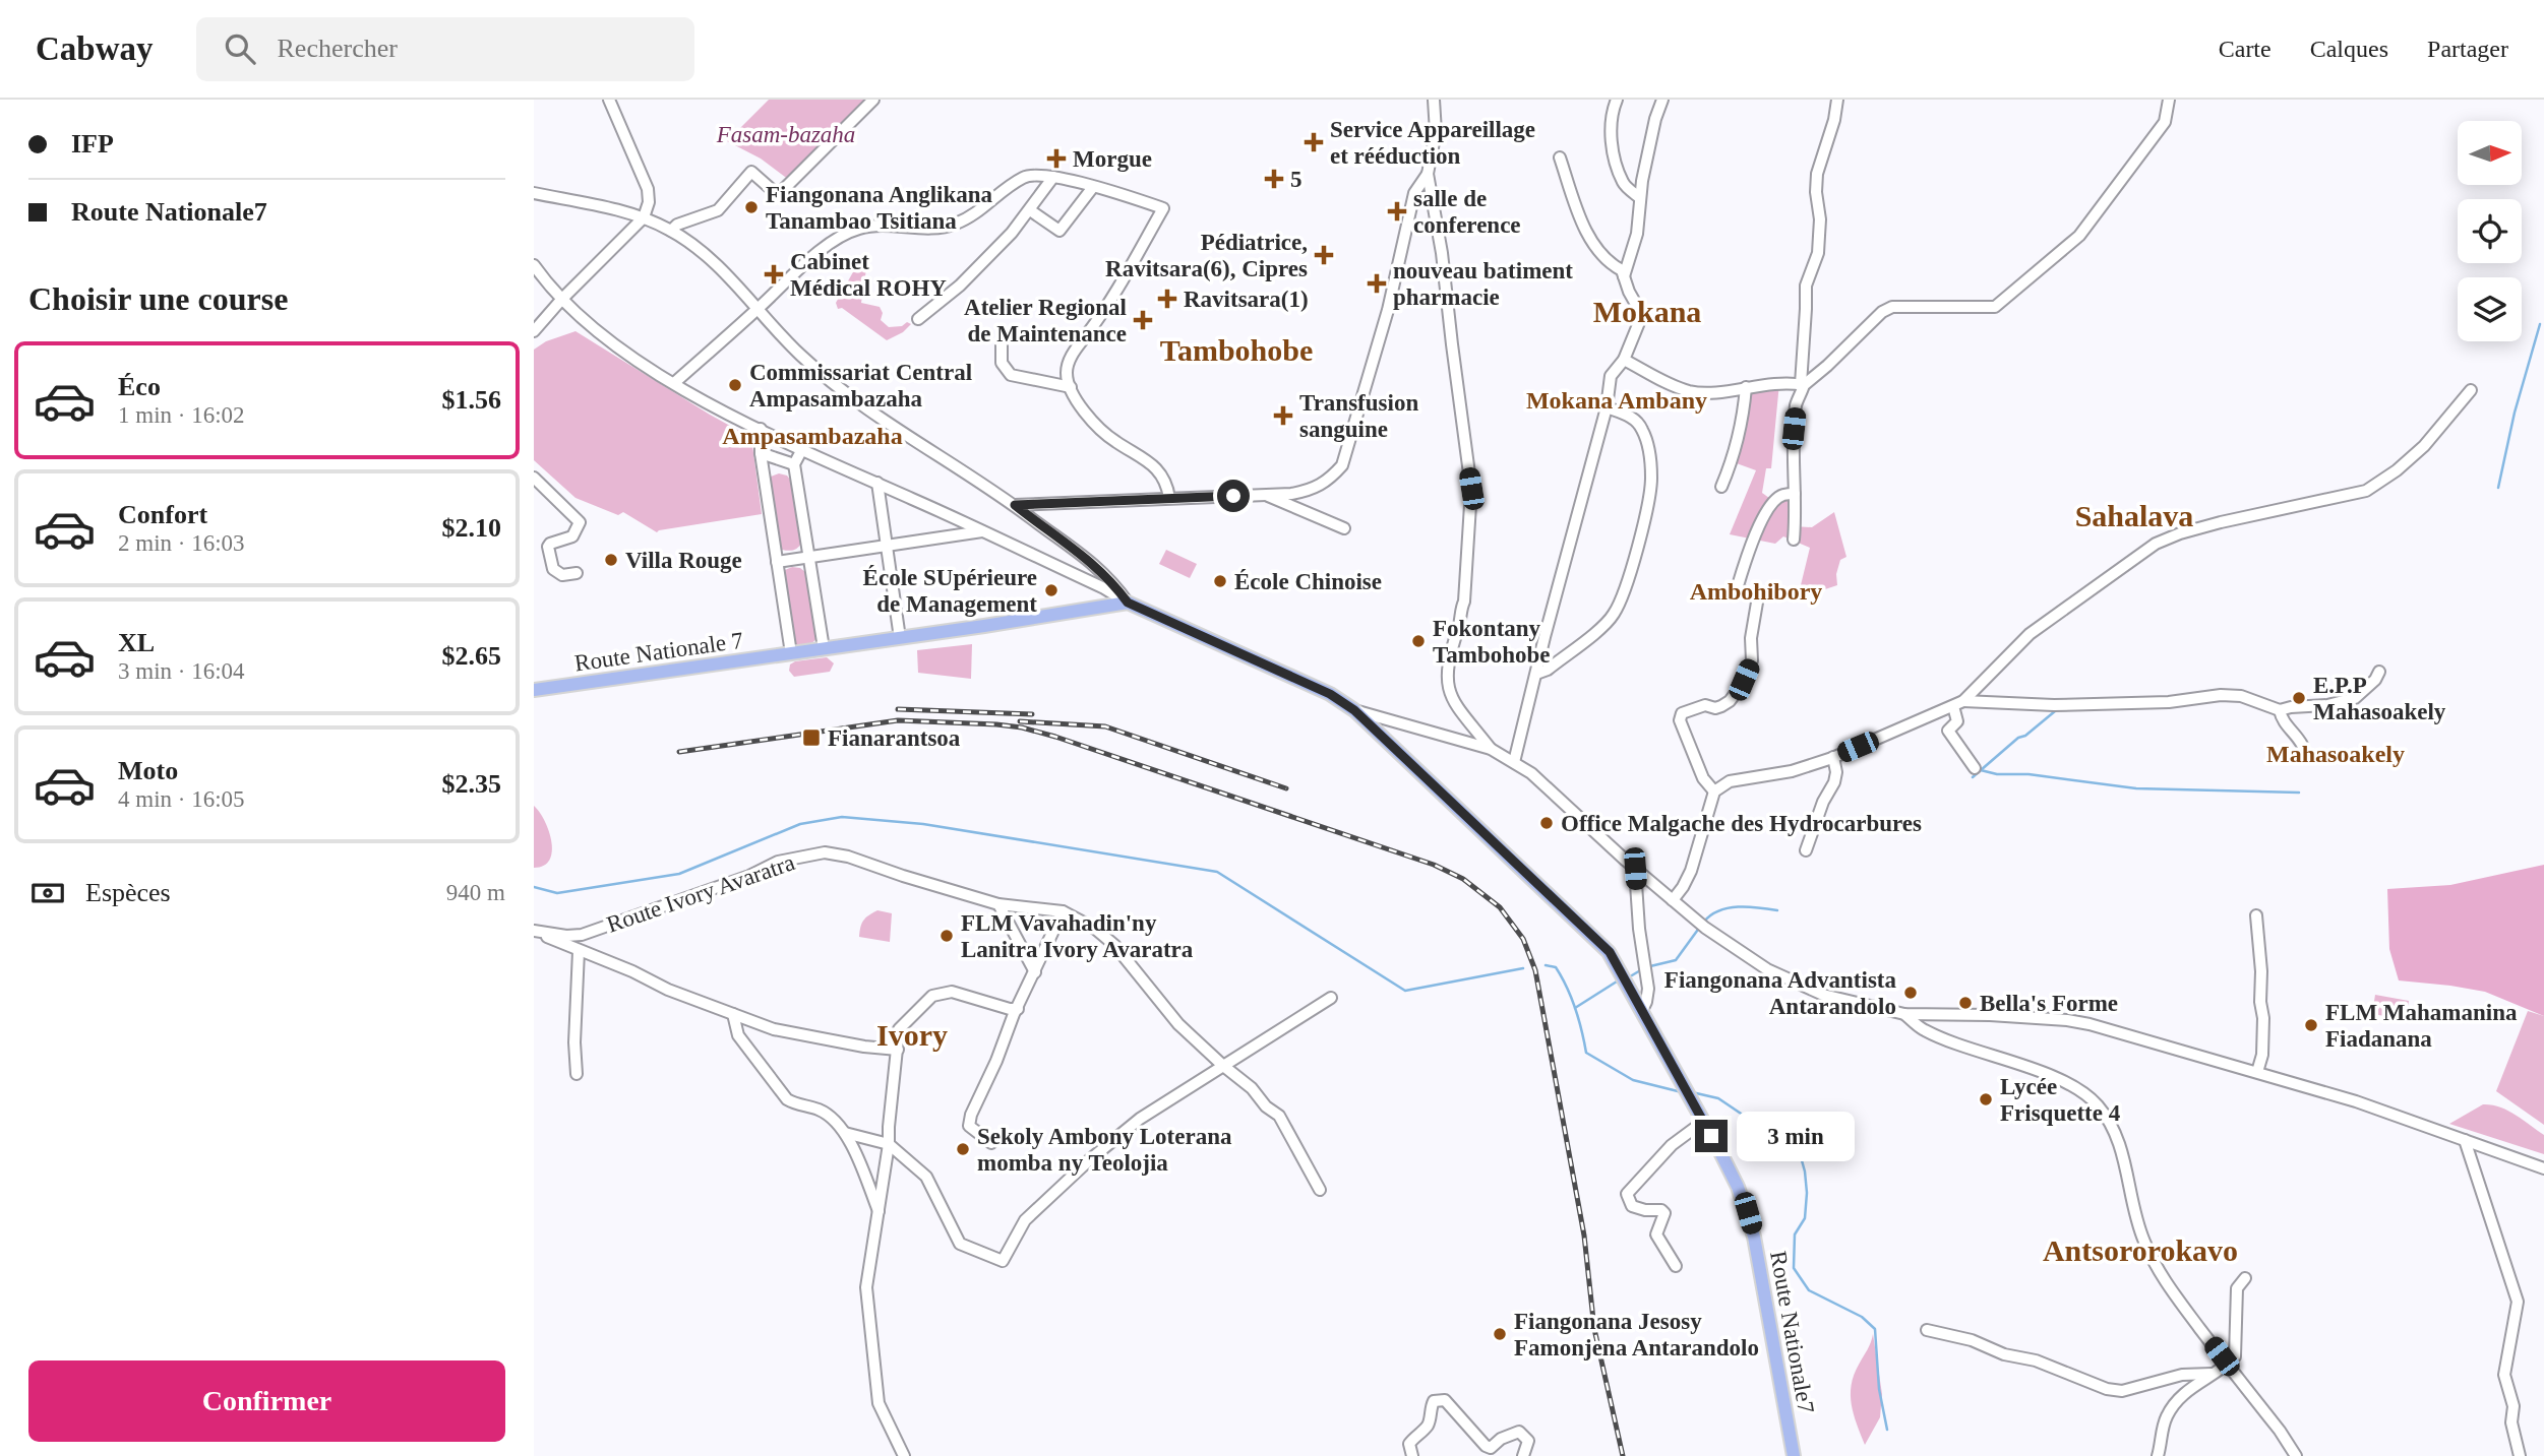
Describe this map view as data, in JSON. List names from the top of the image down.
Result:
{
  "streets": {
    "main road": ["Route Nationale 7", "Route Nationale7"],
    "street": ["Route Ivory Avaratra"]
  },
  "districts": [
    "Mokana",
    "Tambohobe",
    "Mokana Ambany",
    "Ampasambazaha",
    "Sahalava",
    "Ambohibory",
    "Mahasoakely",
    "Ivory",
    "Antsororokavo"
  ],
  "parks": ["Fasam-bazaha"],
  "places": {
    "health": [
      "Service Appareillage et rééduction",
      "Morgue",
      "5",
      "salle de conference",
      "Pédiatrice, Ravitsara(6), Cipres",
      "Cabinet Médical ROHY",
      "nouveau batiment pharmacie",
      "Ravitsara(1)",
      "Atelier Regional de Maintenance",
      "Transfusion sanguine"
    ],
    "other": [
      "Fiangonana Anglikana Tanambao Tsitiana",
      "Commissariat Central Ampasambazaha",
      "Villa Rouge",
      "École Chinoise",
      "École SUpérieure de Management",
      "Fokontany Tambohobe",
      "E.P.P Mahasoakely",
      "Office Malgache des Hydrocarbures",
      "FLM Vavahadin'ny Lanitra Ivory Avaratra",
      "Fiangonana Advantista Antarandolo",
      "Bella's Forme",
      "FLM Mahamanina Fiadanana",
      "Lycée Frisquette 4",
      "Sekoly Ambony Loterana momba ny Teolojia",
      "Fiangonana Jesosy Famonjena Antarandolo"
    ],
    "transit": ["Fianarantsoa"]
  },
  "north": "right",
  "page": {
    "header": "Cabway",
    "search": "Rechercher",
    "nav": ["Carte", "Calques", "Partager"],
    "banner": ["IFP", "Route Nationale7"],
    "heading": "Choisir une course",
    "list": [
      {
        "name": "Éco",
        "note": "1 min · 16:02",
        "value": "$1.56"
      },
      {
        "name": "Confort",
        "note": "2 min · 16:03",
        "value": "$2.10"
      },
      {
        "name": "XL",
        "note": "3 min · 16:04",
        "value": "$2.65"
      },
      {
        "name": "Moto",
        "note": "4 min · 16:05",
        "value": "$2.35"
      }
    ],
    "pay": ["Espèces", "940 m"],
    "bubble": "3 min",
    "buttons": "Confirmer"
  }
}
